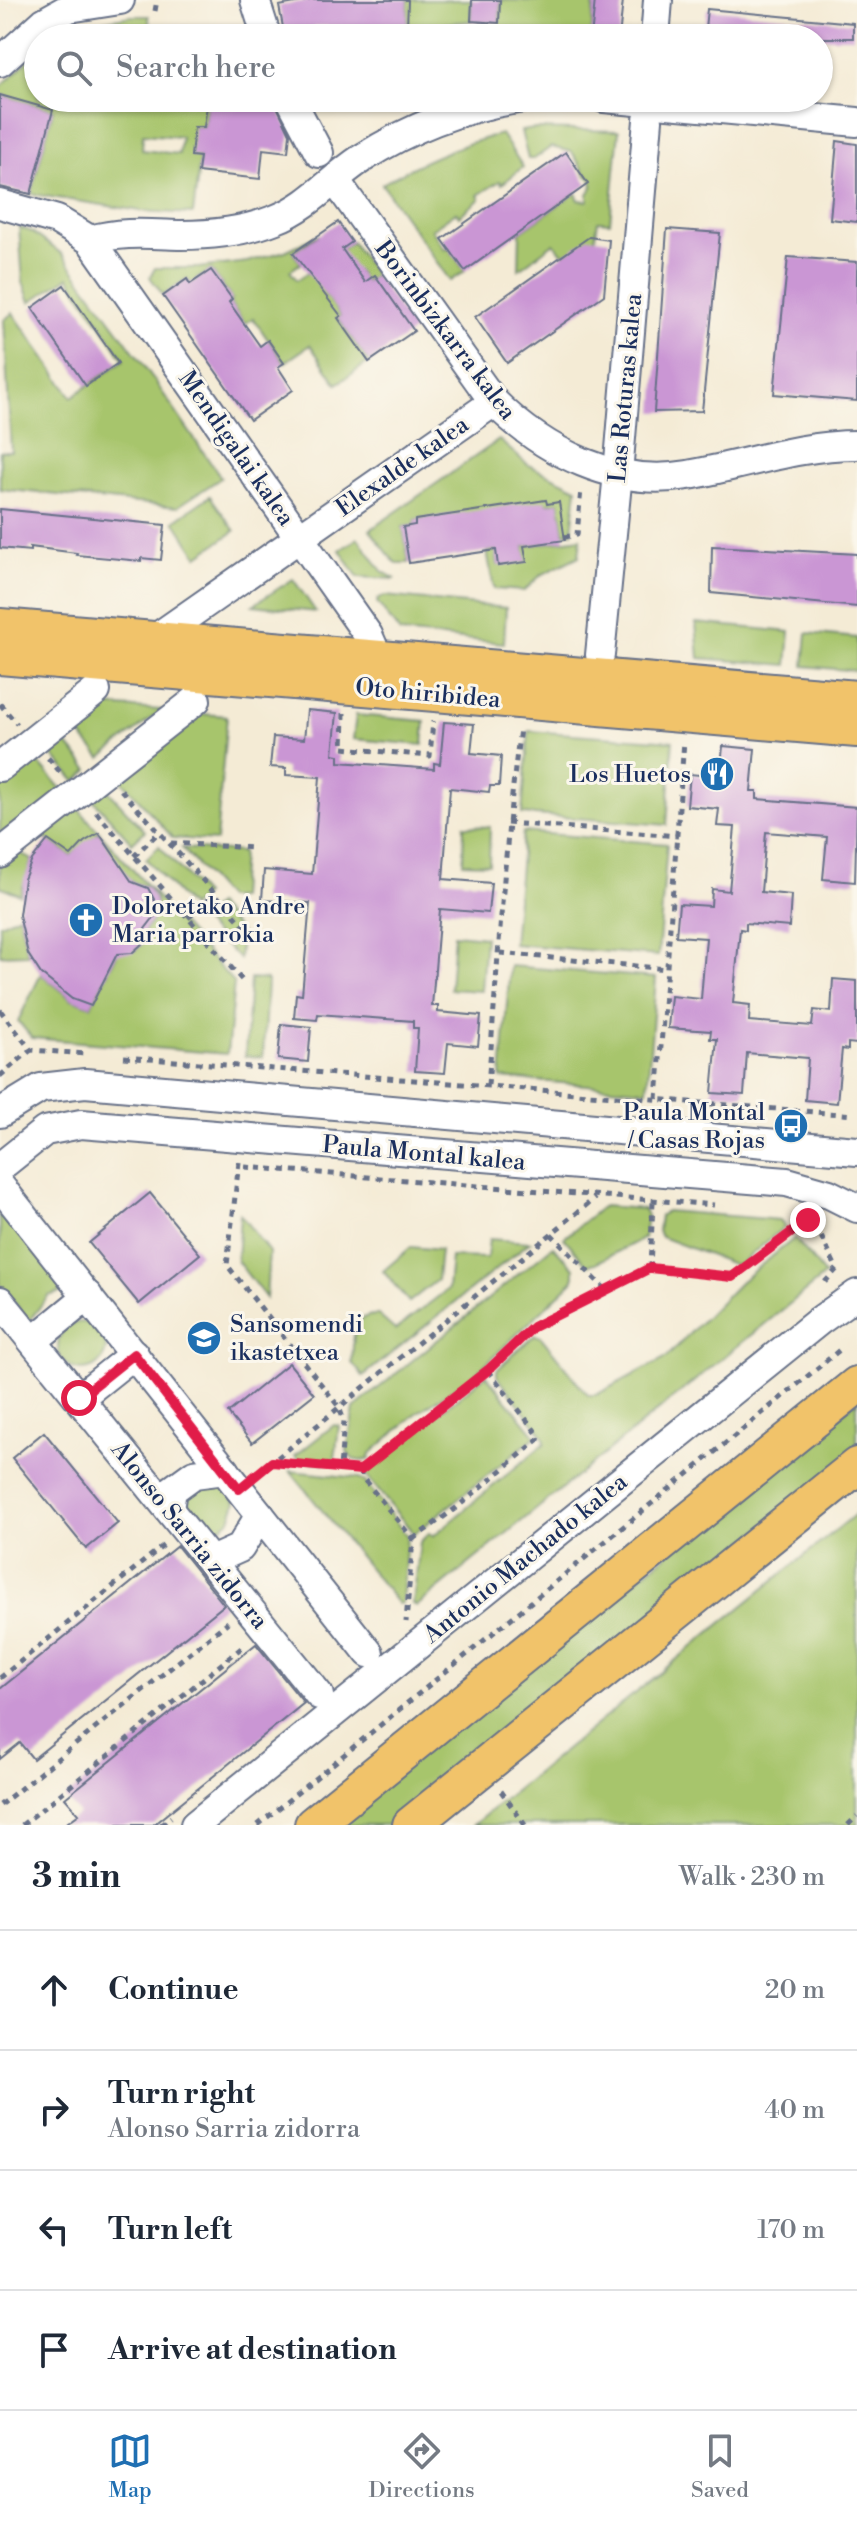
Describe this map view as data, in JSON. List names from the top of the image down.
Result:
{
  "streets": {
    "main road": ["Oto hiribidea"],
    "street": [
      "Borinbizkarra kalea",
      "Las Roturas kalea",
      "Mendigalai kalea",
      "Elexalde kalea",
      "Paula Montal kalea",
      "Alonso Sarria zidorra",
      "Antonio Machado kalea"
    ]
  },
  "crossings": [
    ["Borinbizkarra kalea", "Las Roturas kalea"],
    ["Borinbizkarra kalea", "Elexalde kalea"],
    ["Mendigalai kalea", "Elexalde kalea"],
    ["Mendigalai kalea", "Oto hiribidea"],
    ["Elexalde kalea", "Oto hiribidea"]
  ],
  "places": {
    "restaurant": ["Los Huetos"],
    "church": ["Doloretako Andre Maria parrokia"],
    "bus stop": ["Paula Montal / Casas Rojas"],
    "school or university": ["Sansomendi ikastetxea"]
  },
  "page": {
    "search": "Search here",
    "heading": ["3 min", "Walk · 230 m"],
    "list": [
      ["Continue", "20 m"],
      ["Turn right", "Alonso Sarria zidorra", "40 m"],
      ["Turn left", "170 m"],
      "Arrive at destination"
    ],
    "nav": ["Map", "Directions", "Saved"]
  }
}
